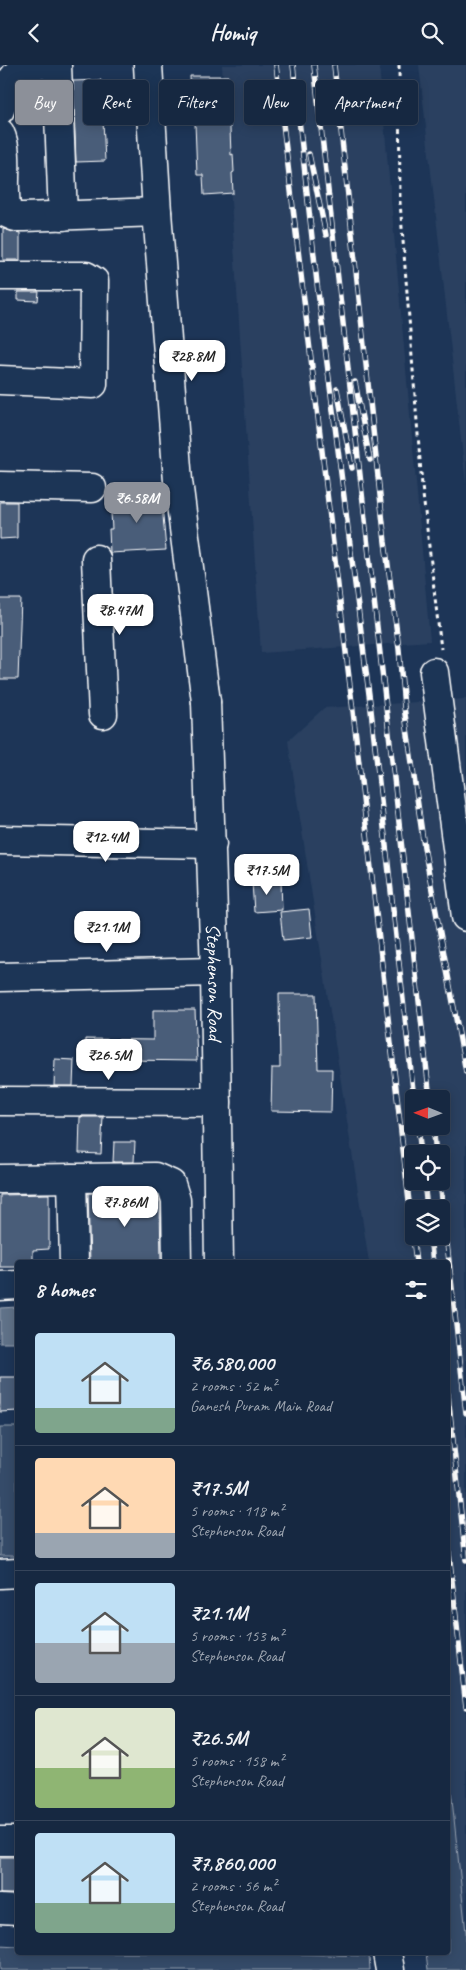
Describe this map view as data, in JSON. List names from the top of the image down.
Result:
{
  "streets": {
    "street": ["Stephenson Road"]
  },
  "north": "left",
  "page": {
    "header": "Homiq",
    "chip": [
      "Buy",
      "Rent",
      "Filters",
      "New",
      "Apartment"
    ],
    "price": [
      "₹28.8M",
      "₹6.58M",
      "₹8.47M",
      "₹12.4M",
      "₹17.5M",
      "₹21.1M",
      "₹26.5M",
      "₹7.86M"
    ],
    "heading": "8 homes",
    "list": [
      {
        "name": "₹6,580,000",
        "note": "2 rooms · 52 m² · Ganesh Puram Main Road"
      },
      {
        "name": "₹17.5M",
        "note": "5 rooms · 118 m² · Stephenson Road"
      },
      {
        "name": "₹21.1M",
        "note": "5 rooms · 153 m² · Stephenson Road"
      },
      {
        "name": "₹26.5M",
        "note": "5 rooms · 158 m² · Stephenson Road"
      },
      {
        "name": "₹7,860,000",
        "note": "2 rooms · 56 m² · Stephenson Road"
      }
    ]
  }
}
